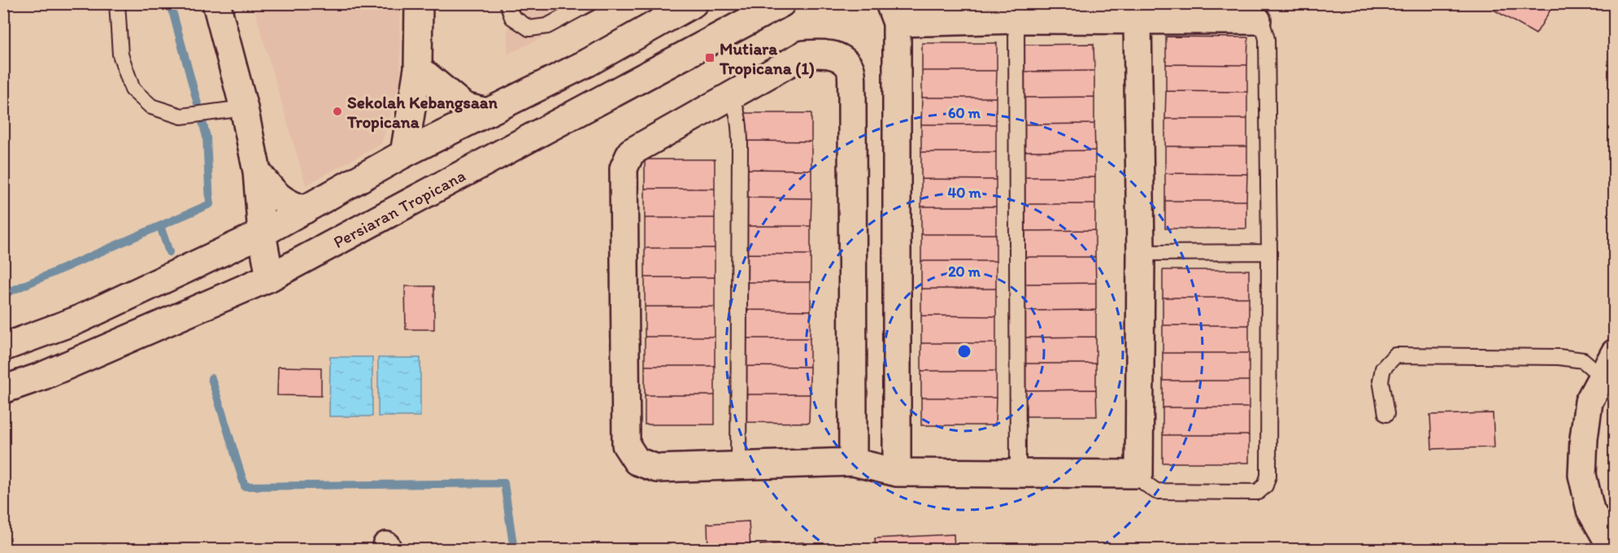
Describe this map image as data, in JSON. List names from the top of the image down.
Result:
{
  "streets": {
    "street": ["Persiaran Tropicana"]
  },
  "places": {
    "transit": ["Mutiara Tropicana (1)"],
    "other": ["Sekolah Kebangsaan Tropicana"]
  },
  "rings": ["60 m", "40 m", "20 m"]
}
